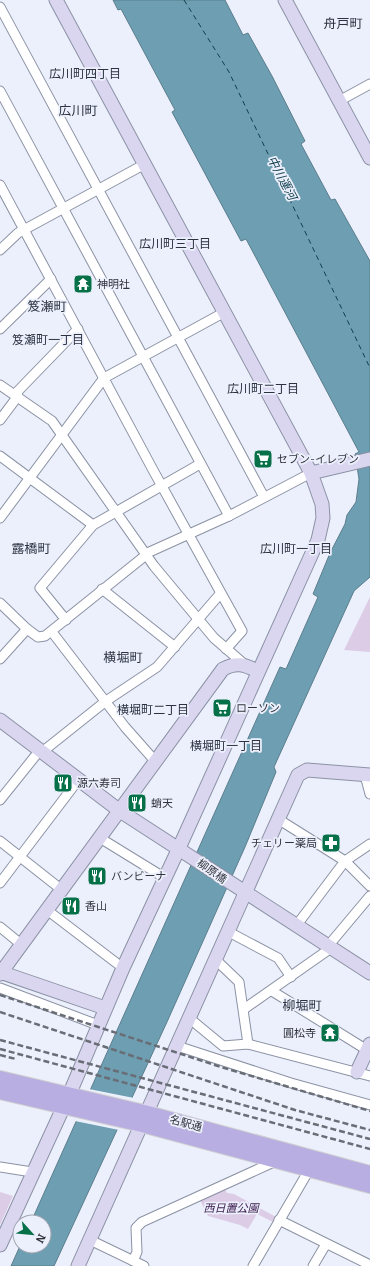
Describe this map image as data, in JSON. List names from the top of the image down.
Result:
{
  "streets": {
    "main road": ["名駅通"],
    "street": ["柳原橋"]
  },
  "districts": [
    "舟戸町",
    "広川町四丁目",
    "広川町",
    "広川町三丁目",
    "笈瀬町",
    "笈瀬町一丁目",
    "広川町二丁目",
    "露橋町",
    "広川町一丁目",
    "横堀町",
    "横堀町二丁目",
    "横堀町一丁目",
    "柳堀町"
  ],
  "water": ["中川運河"],
  "parks": ["西日置公園"],
  "places": {
    "temple": ["神明社", "圓松寺"],
    "supermarket": ["セブン-イレブン", "ローソン"],
    "restaurant": [
      "源六寿司",
      "蛸天",
      "バンビーナ",
      "香山"
    ],
    "pharmacy": ["チェリー薬局"]
  },
  "north": "bottom right"
}
